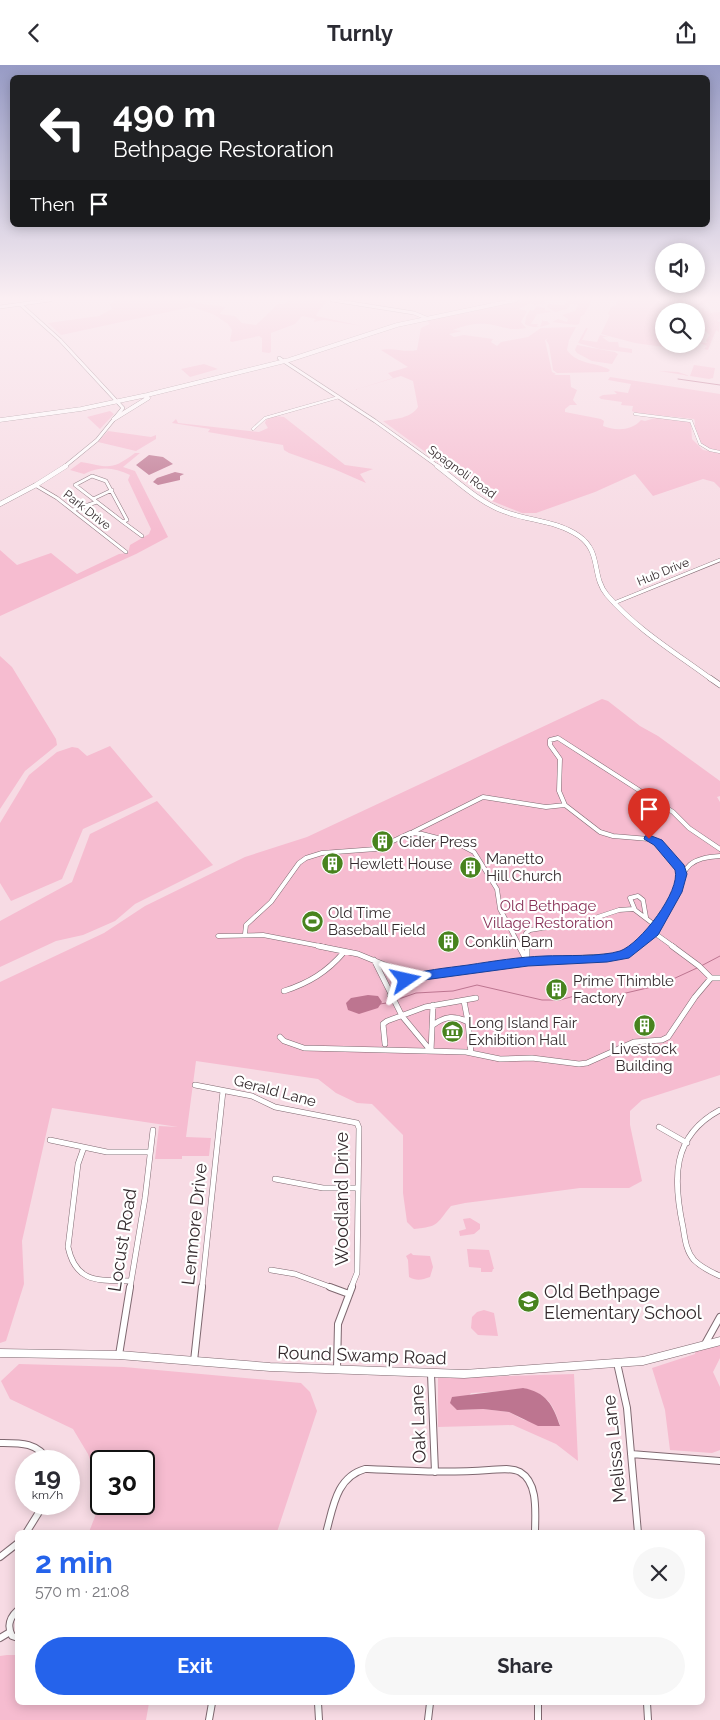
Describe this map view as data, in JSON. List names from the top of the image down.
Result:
{
  "streets": {
    "main road": ["Spagnoli Road", "Round Swamp Road"],
    "street": [
      "Park Drive",
      "Hub Drive",
      "Gerald Lane",
      "Woodland Drive",
      "Lenmore Drive",
      "Locust Road",
      "Oak Lane",
      "Melissa Lane"
    ]
  },
  "crossings": [
    ["Spagnoli Road", "Hub Drive"],
    ["Gerald Lane", "Woodland Drive"],
    ["Gerald Lane", "Lenmore Drive"],
    ["Woodland Drive", "Round Swamp Road"],
    ["Lenmore Drive", "Round Swamp Road"],
    ["Locust Road", "Round Swamp Road"],
    ["Round Swamp Road", "Oak Lane"],
    ["Round Swamp Road", "Melissa Lane"]
  ],
  "parks": ["Old Bethpage Village Restoration"],
  "places": {
    "building": [
      "Cider Press",
      "Hewlett House",
      "Manetto Hill Church",
      "Conklin Barn",
      "Prime Thimble Factory",
      "Livestock Building"
    ],
    "sports": ["Old Time Baseball Field"],
    "museum": ["Long Island Fair Exhibition Hall"],
    "school or university": ["Old Bethpage Elementary School"]
  },
  "page": {
    "header": "Turnly",
    "turn": ["490 m", "Bethpage Restoration"],
    "then": "Then",
    "speed": "19 km/h",
    "limit": "30",
    "heading": ["2 min", "570 m · 21:08"],
    "buttons": ["Exit", "Share"]
  }
}
